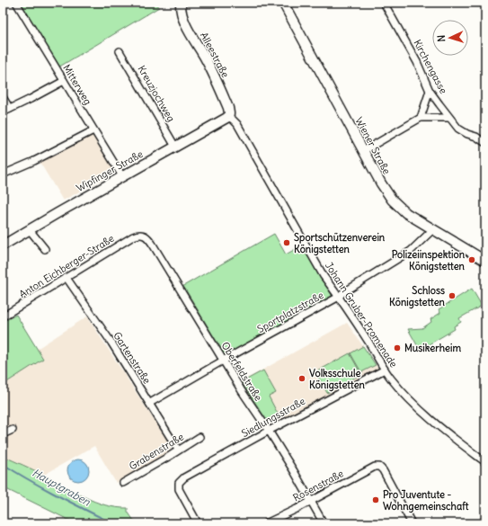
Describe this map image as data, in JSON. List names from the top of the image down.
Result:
{
  "streets": {
    "street": [
      "Alleestraße",
      "Kirchengasse",
      "Mitterweg",
      "Kreuzjochweg",
      "Wiener Straße",
      "Wipfinger Straße",
      "Anton Eichberger-Straße",
      "Sportplatzstraße",
      "Johann Gruber-Promenade",
      "Gartenstraße",
      "Oberfeldstraße",
      "Siedlungsstraße",
      "Grabenstraße",
      "Rosenstraße"
    ]
  },
  "crossings": [
    ["Alleestraße", "Wipfinger Straße"],
    ["Alleestraße", "Johann Gruber-Promenade"],
    ["Mitterweg", "Wipfinger Straße"],
    ["Kreuzjochweg", "Wipfinger Straße"],
    ["Wiener Straße", "Sportplatzstraße"],
    ["Wipfinger Straße", "Johann Gruber-Promenade"],
    ["Anton Eichberger-Straße", "Gartenstraße"],
    ["Anton Eichberger-Straße", "Oberfeldstraße"],
    ["Sportplatzstraße", "Johann Gruber-Promenade"],
    ["Sportplatzstraße", "Gartenstraße"],
    ["Sportplatzstraße", "Oberfeldstraße"],
    ["Johann Gruber-Promenade", "Siedlungsstraße"],
    ["Gartenstraße", "Grabenstraße"],
    ["Oberfeldstraße", "Siedlungsstraße"],
    ["Oberfeldstraße", "Rosenstraße"]
  ],
  "water": ["Hauptgraben"],
  "places": [
    "Sportschützenverein Königstetten",
    "Polizeiinspektion Königstetten",
    "Schloss Königstetten",
    "Musikerheim",
    "Volksschule Königstetten",
    "Pro Juventute - Wohngemeinschaft"
  ],
  "north": "left"
}
